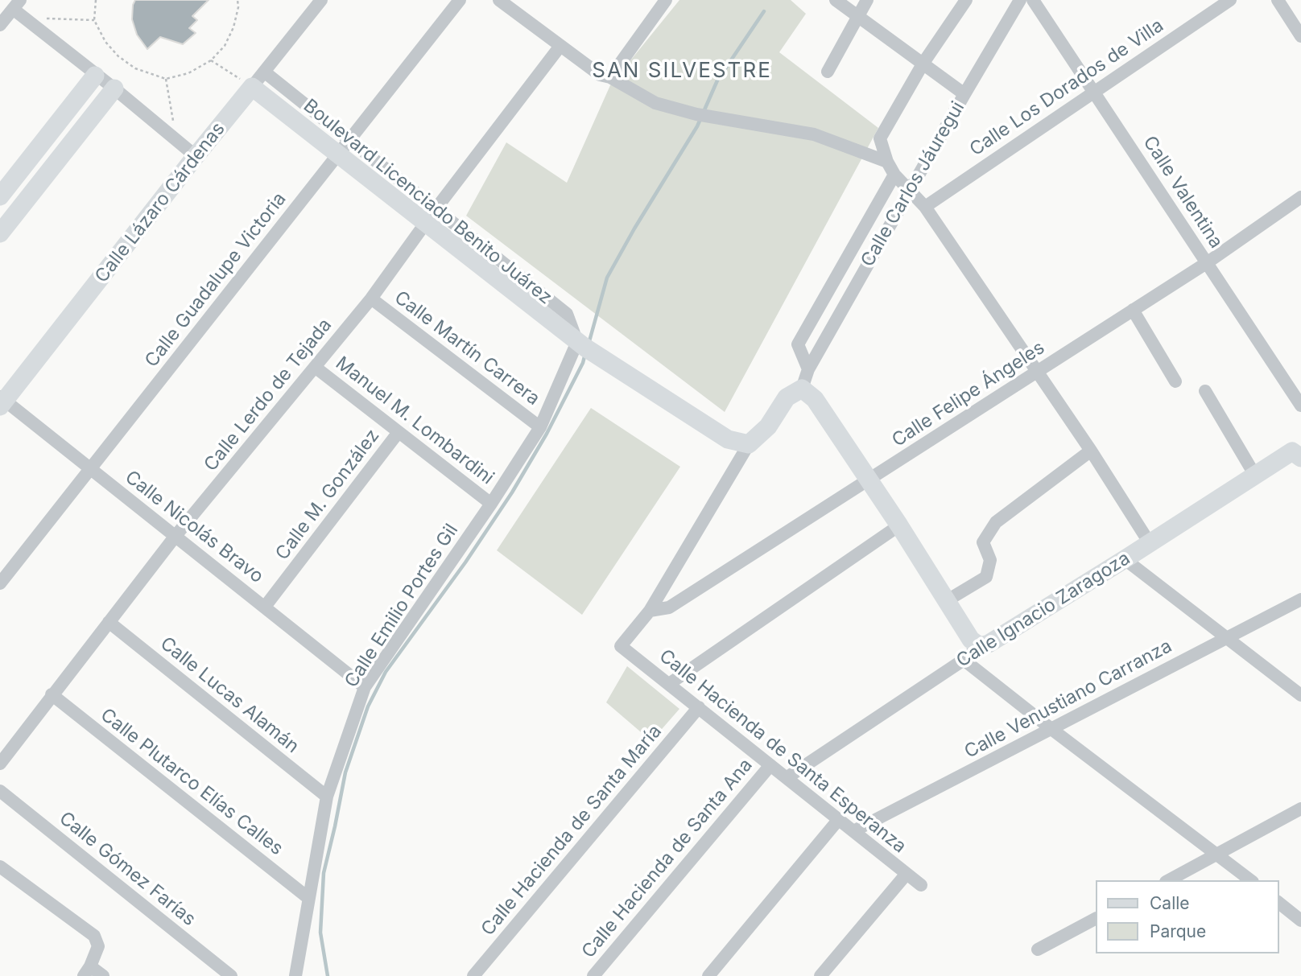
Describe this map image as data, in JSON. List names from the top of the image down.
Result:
{
  "streets": {
    "street": [
      "Calle Los Dorados de Villa",
      "Calle Carlos Jáuregui",
      "Calle Valentina",
      "Boulevard Licenciado Benito Juárez",
      "Calle Lázaro Cárdenas",
      "Calle Guadalupe Victoria",
      "Calle Martín Carrera",
      "Calle Felipe Ángeles",
      "Calle Lerdo de Tejada",
      "Manuel M. Lombardini",
      "Calle M. González",
      "Calle Nicolás Bravo",
      "Calle Emilio Portes Gil",
      "Calle Ignacio Zaragoza",
      "Calle Lucas Alamán",
      "Calle Venustiano Carranza",
      "Calle Hacienda de Santa Esperanza",
      "Calle Plutarco Elías Calles",
      "Calle Hacienda de Santa María",
      "Calle Hacienda de Santa Ana",
      "Calle Gómez Farías"
    ]
  },
  "crossings": [
    ["Calle Los Dorados de Villa", "Calle Valentina"],
    ["Calle Valentina", "Calle Felipe Ángeles"],
    ["Boulevard Licenciado Benito Juárez", "Calle Lázaro Cárdenas"],
    ["Boulevard Licenciado Benito Juárez", "Calle Guadalupe Victoria"],
    ["Boulevard Licenciado Benito Juárez", "Calle Lerdo de Tejada"],
    ["Boulevard Licenciado Benito Juárez", "Calle Emilio Portes Gil"],
    ["Calle Lázaro Cárdenas", "Calle Nicolás Bravo"],
    ["Calle Guadalupe Victoria", "Calle Nicolás Bravo"],
    ["Calle Martín Carrera", "Calle Lerdo de Tejada"],
    ["Calle Martín Carrera", "Calle Emilio Portes Gil"],
    ["Calle Felipe Ángeles", "Calle Hacienda de Santa Esperanza"],
    ["Calle Lerdo de Tejada", "Manuel M. Lombardini"],
    ["Calle Lerdo de Tejada", "Calle Nicolás Bravo"],
    ["Calle Lerdo de Tejada", "Calle Lucas Alamán"],
    ["Calle Lerdo de Tejada", "Calle Plutarco Elías Calles"],
    ["Manuel M. Lombardini", "Calle M. González"],
    ["Manuel M. Lombardini", "Calle Emilio Portes Gil"],
    ["Calle M. González", "Calle Nicolás Bravo"],
    ["Calle Nicolás Bravo", "Calle Emilio Portes Gil"],
    ["Calle Emilio Portes Gil", "Calle Lucas Alamán"],
    ["Calle Emilio Portes Gil", "Calle Plutarco Elías Calles"],
    ["Calle Ignacio Zaragoza", "Calle Hacienda de Santa Esperanza"],
    ["Calle Venustiano Carranza", "Calle Hacienda de Santa Esperanza"],
    ["Calle Hacienda de Santa Esperanza", "Calle Hacienda de Santa María"],
    ["Calle Hacienda de Santa Esperanza", "Calle Hacienda de Santa Ana"]
  ],
  "districts": ["SAN SILVESTRE"],
  "legend": ["Calle", "Parque"]
}
